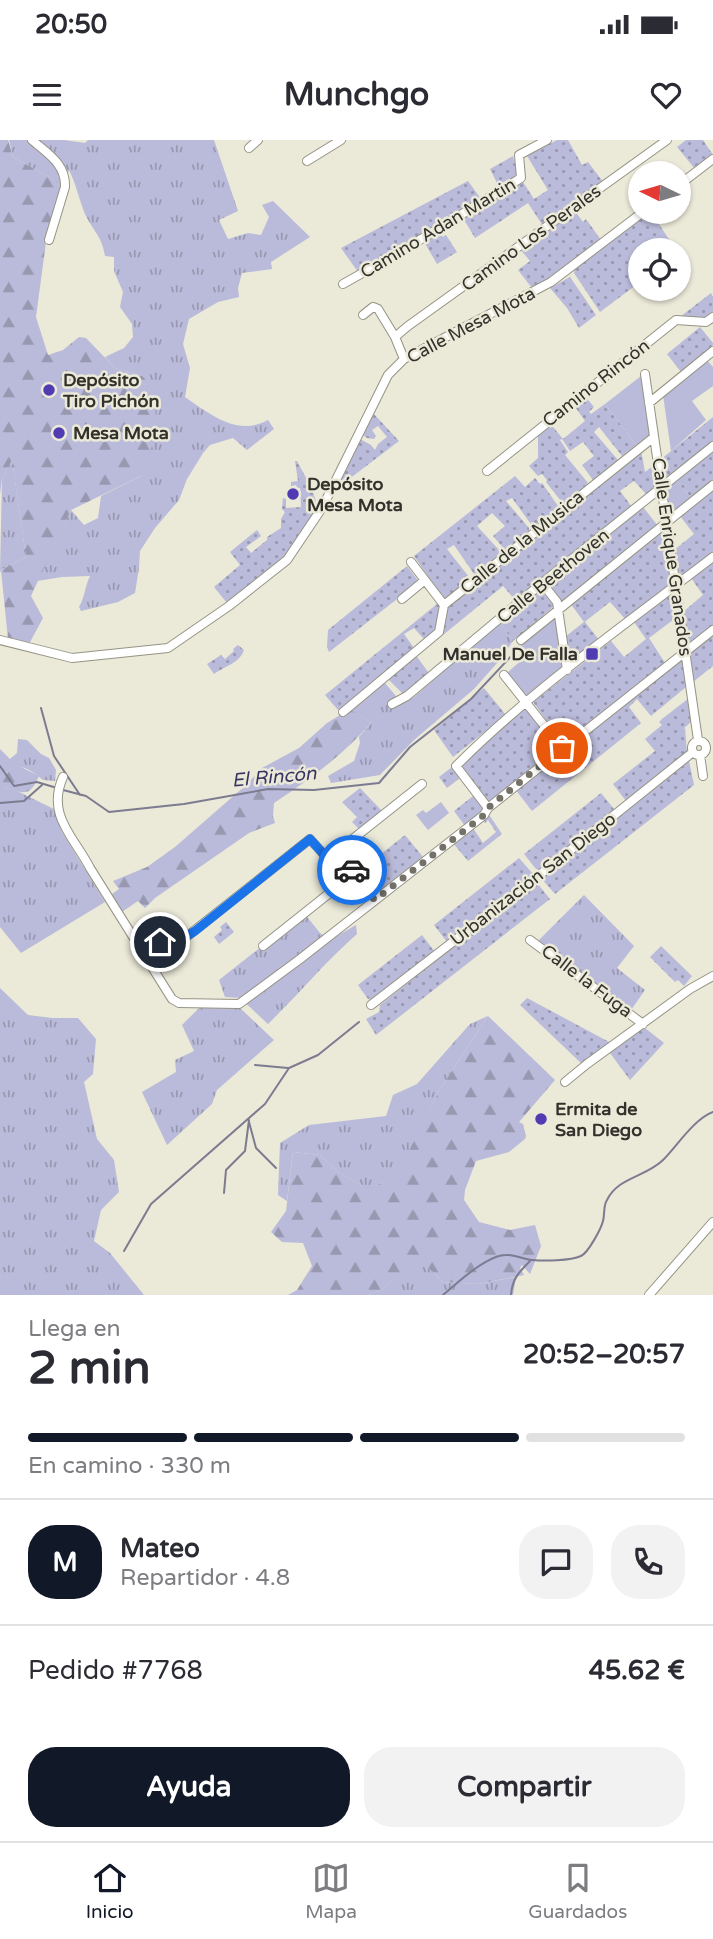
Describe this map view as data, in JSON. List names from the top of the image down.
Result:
{
  "streets": {
    "street": [
      "Camino Adan Martin",
      "Camino Los Perales",
      "Calle Mesa Mota",
      "Camino Rincón",
      "Calle de la Musica",
      "Calle Enrique Granados",
      "Calle Beethoven",
      "Urbanización San Diego",
      "Calle la Fuga"
    ]
  },
  "crossings": [
    ["Calle de la Musica", "Calle Enrique Granados"],
    ["Calle Enrique Granados", "Calle Beethoven"]
  ],
  "water": ["El Rincón"],
  "places": {
    "other": [
      "Depósito Tiro Pichón",
      "Mesa Mota",
      "Depósito Mesa Mota",
      "Ermita de San Diego"
    ],
    "transit": ["Manuel De Falla"]
  },
  "north": "left",
  "page": {
    "status": "20:50",
    "header": "Munchgo",
    "heading": ["2 min", "Llega en", "20:52–20:57"],
    "panel": [
      "Mateo",
      "Repartidor · 4.8",
      "Pedido #7768",
      "45.62 €"
    ],
    "bar": "En camino · 330 m",
    "round": "M",
    "buttons": ["Ayuda", "Compartir"],
    "tabs": ["Inicio", "Mapa", "Guardados"]
  }
}
